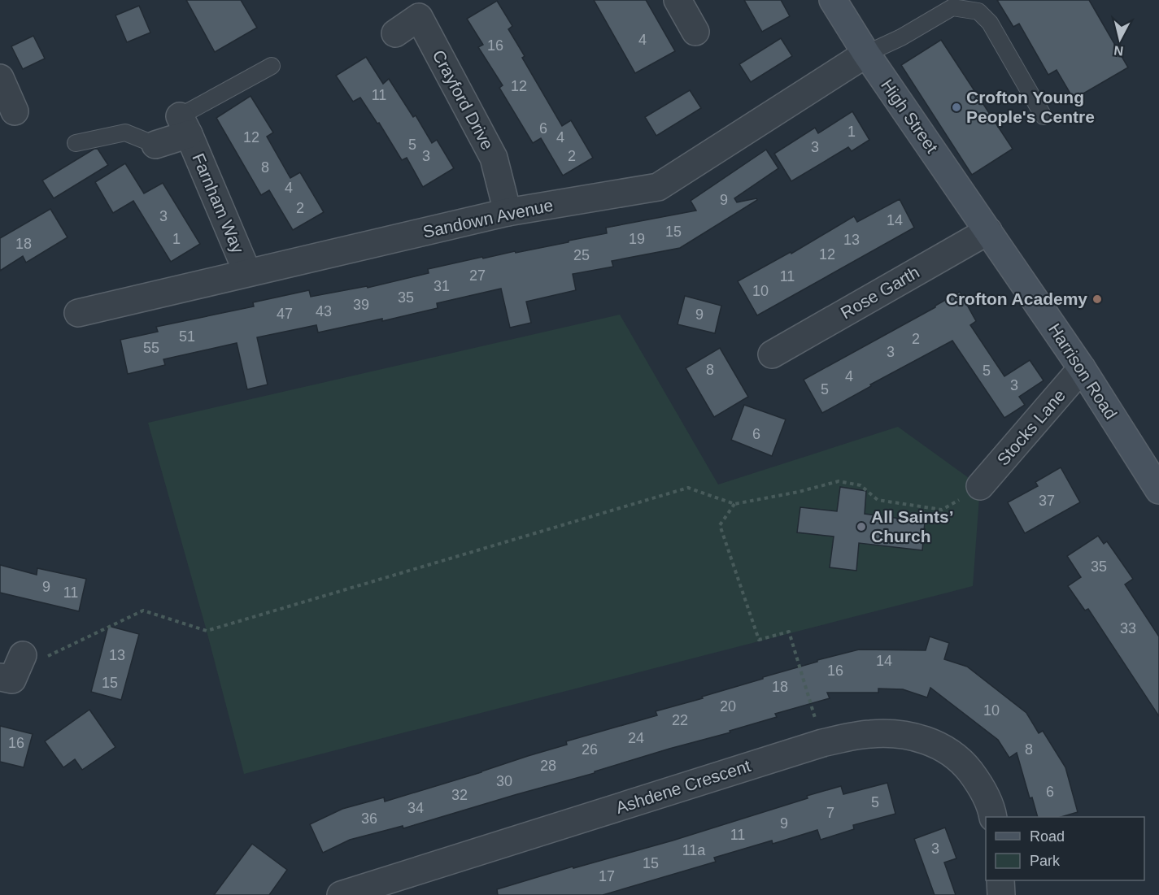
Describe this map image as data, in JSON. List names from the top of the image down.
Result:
{
  "streets": {
    "street": [
      "Crayford Drive",
      "High Street",
      "Farnham Way",
      "Sandown Avenue",
      "Rose Garth",
      "Harrison Road",
      "Stocks Lane",
      "Ashdene Crescent"
    ]
  },
  "crossings": [
    ["Crayford Drive", "Sandown Avenue"],
    ["High Street", "Sandown Avenue"],
    ["High Street", "Rose Garth"],
    ["High Street", "Harrison Road"],
    ["Farnham Way", "Sandown Avenue"],
    ["Rose Garth", "Harrison Road"],
    ["Harrison Road", "Stocks Lane"]
  ],
  "places": ["Crofton Young People's Centre", "Crofton Academy", "All Saints’ Church"],
  "house_numbers": [
    "4",
    "16",
    "12",
    "11",
    "6",
    "1",
    "12",
    "4",
    "5",
    "3",
    "3",
    "2",
    "8",
    "4",
    "9",
    "2",
    "3",
    "14",
    "15",
    "1",
    "19",
    "13",
    "18",
    "12",
    "25",
    "27",
    "11",
    "31",
    "10",
    "35",
    "39",
    "43",
    "47",
    "9",
    "51",
    "2",
    "55",
    "3",
    "8",
    "5",
    "4",
    "3",
    "5",
    "6",
    "37",
    "35",
    "9",
    "11",
    "33",
    "13",
    "14",
    "16",
    "15",
    "18",
    "20",
    "10",
    "22",
    "24",
    "16",
    "26",
    "8",
    "28",
    "30",
    "6",
    "32",
    "5",
    "34",
    "7",
    "36",
    "9",
    "11",
    "3",
    "11a",
    "15",
    "17"
  ],
  "legend": ["Road", "Park"],
  "north": "bottom"
}
